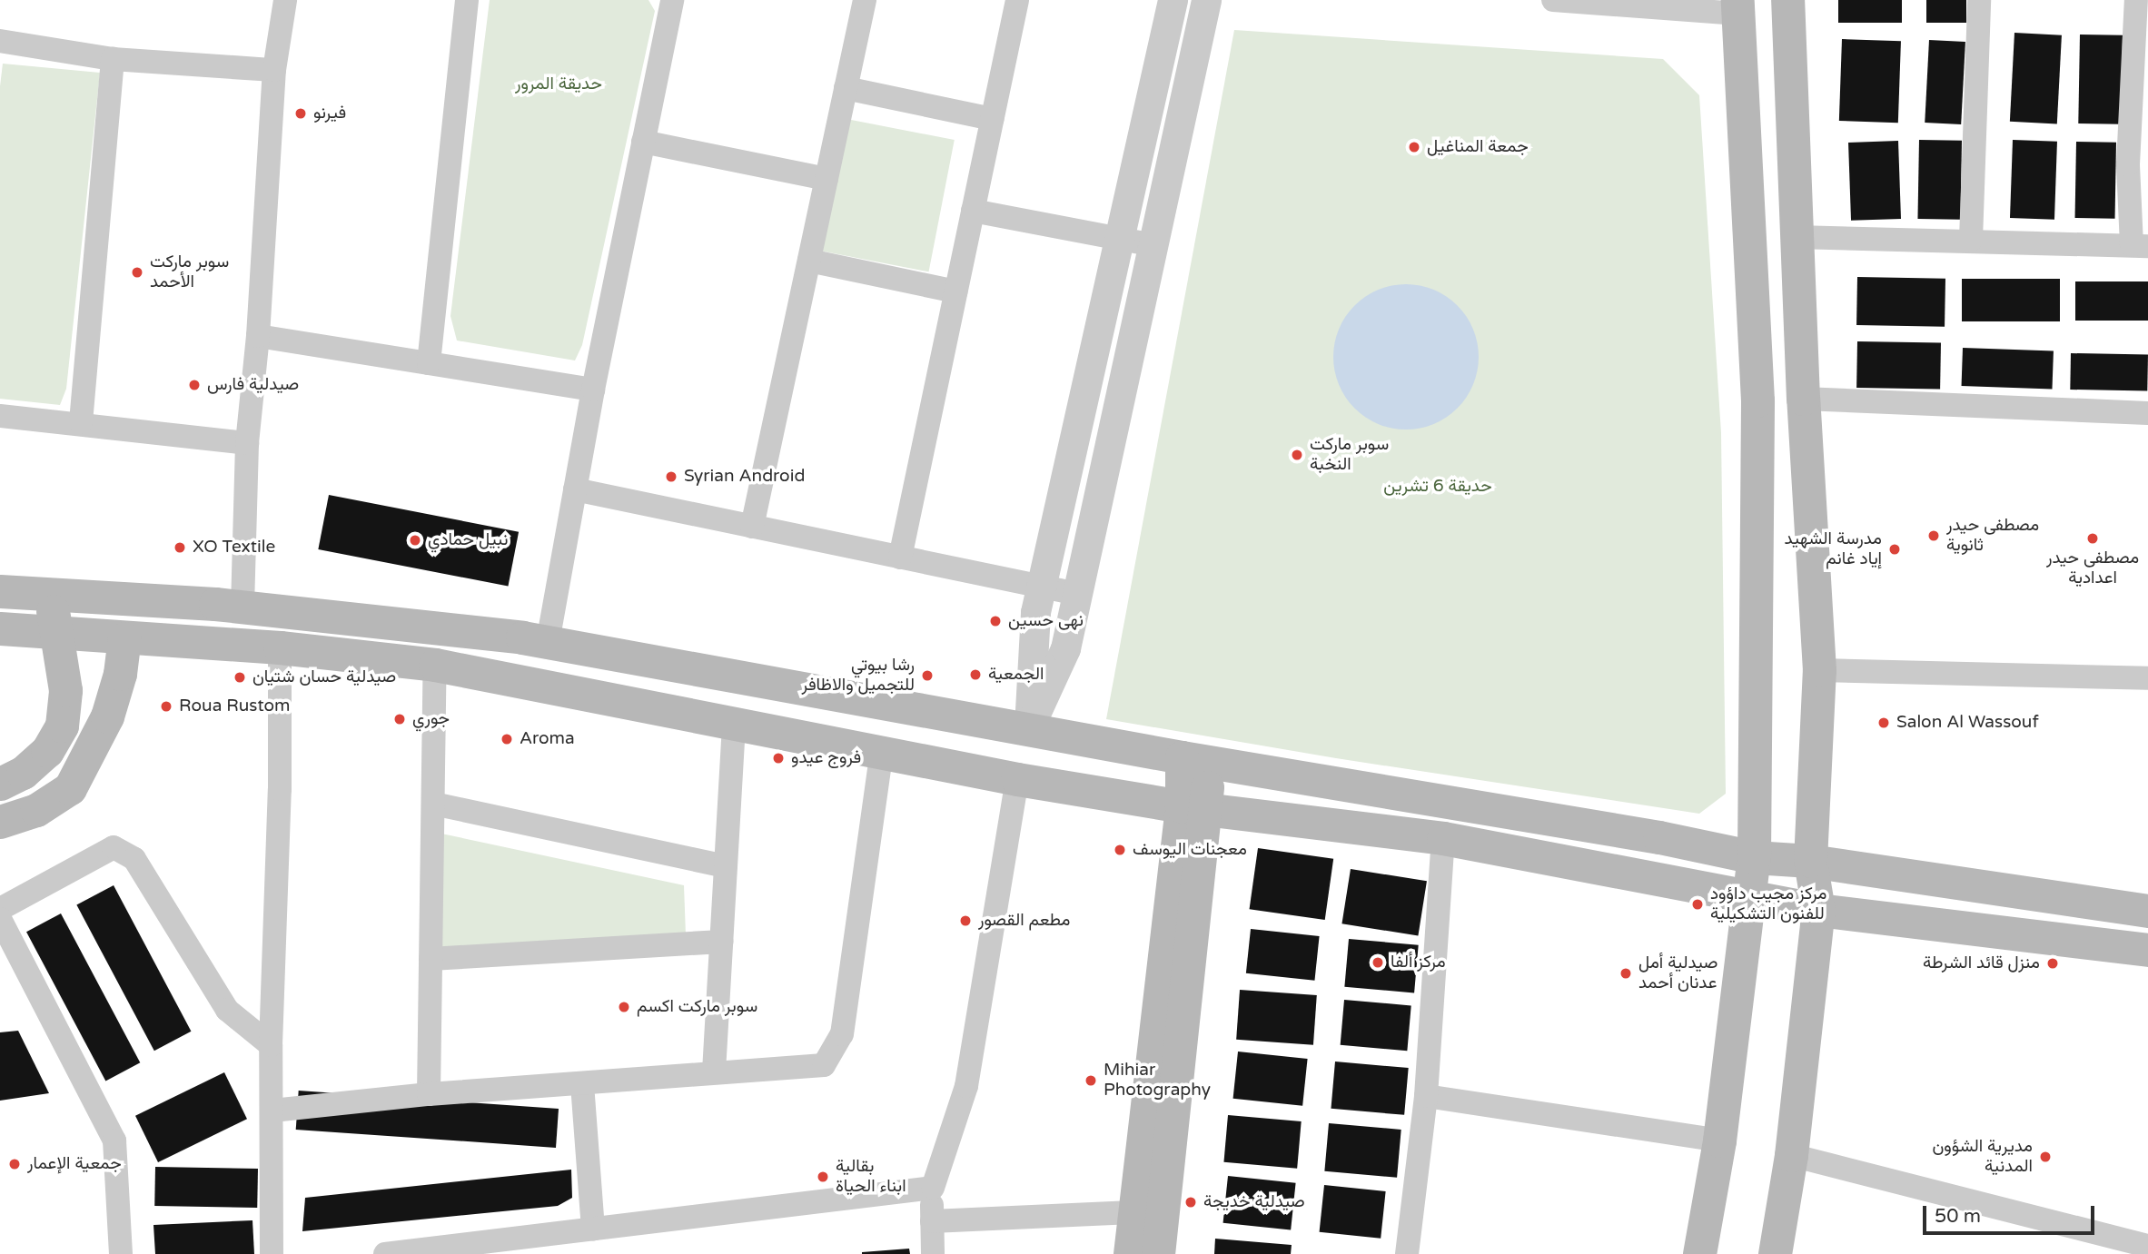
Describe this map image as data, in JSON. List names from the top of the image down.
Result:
{
  "parks": ["حديقة المرور", "حديقة 6 تشرين"],
  "places": [
    "فيرنو",
    "جمعة المناغيل",
    "سوبر ماركت الأحمد",
    "صيدلية فارس",
    "سوبر ماركت النخبة",
    "Syrian Android",
    "مصطفى حيدر ثانوية",
    "مصطفى حيدر اعدادية",
    "نبيل حمادي",
    "XO Textile",
    "مدرسة الشهيد إياد غانم",
    "نهى حسين",
    "الجمعية",
    "رشا بيوتي للتجميل والاظافر",
    "صيدلية حسان شتيان",
    "Roua Rustom",
    "جوري",
    "Salon Al Wassouf",
    "Aroma",
    "فروج عيدو",
    "معجنات اليوسف",
    "مركز مجيب داؤود للفنون التشكيلية",
    "مطعم القصور",
    "مركز ألفا",
    "منزل قائد الشرطة",
    "صيدلية أمل عدنان أحمد",
    "سوبر ماركت اكسم",
    "Mihiar Photography",
    "مديرية الشؤون المدنية",
    "جمعية الإعمار",
    "بقالية ابناء الحياة",
    "صيدلية خديجة"
  ],
  "scale_bar": "50 m"
}
